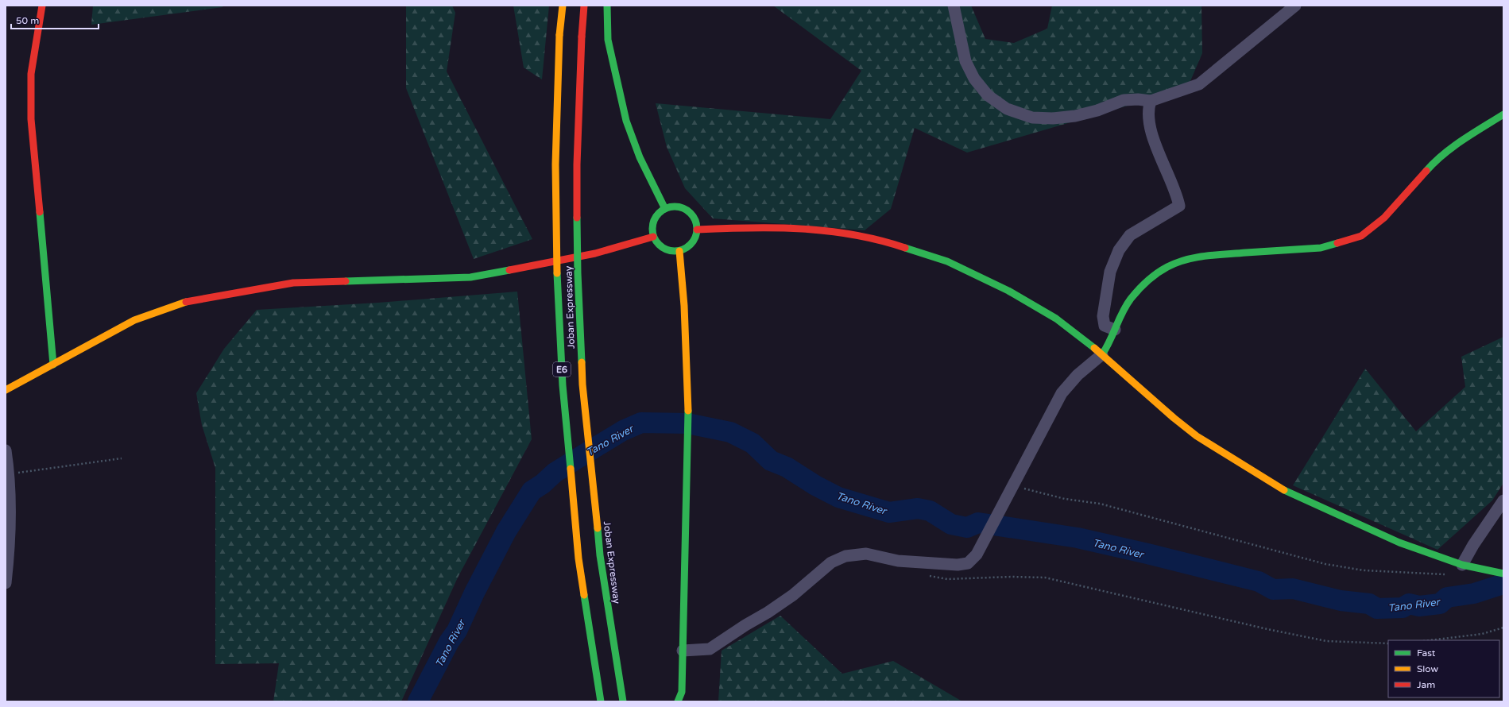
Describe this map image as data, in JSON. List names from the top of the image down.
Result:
{
  "streets": {
    "main road": ["Joban Expressway", "E6"]
  },
  "water": ["Tano River"],
  "legend": ["Fast", "Slow", "Jam"],
  "scale_bar": "50 m"
}
